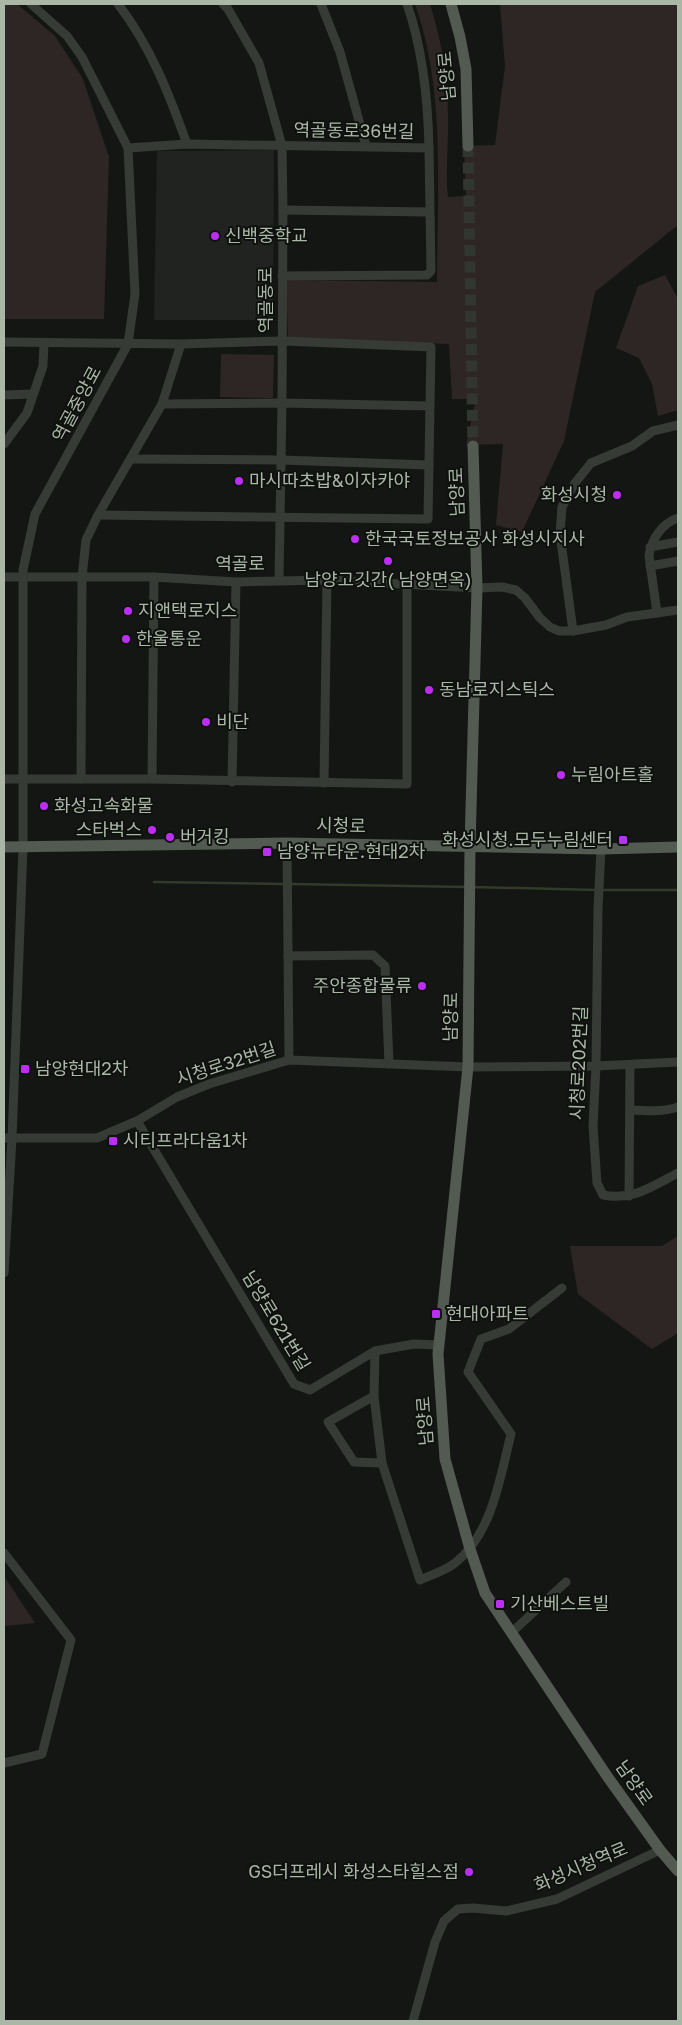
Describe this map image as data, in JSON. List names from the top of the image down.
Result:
{
  "streets": {
    "main road": ["남양로", "시청로"],
    "street": [
      "역골동로36번길",
      "역골동로",
      "역골중앙로",
      "역골로",
      "시청로202번길",
      "시청로32번길",
      "남양로621번길",
      "화성시청역로"
    ]
  },
  "crossings": [
    ["남양로", "역골로"],
    ["남양로", "시청로"],
    ["남양로", "시청로32번길"],
    ["남양로", "화성시청역로"],
    ["역골동로36번길", "역골동로"],
    ["역골동로36번길", "역골중앙로"],
    ["역골동로", "역골로"],
    ["역골중앙로", "역골로"],
    ["역골중앙로", "시청로"],
    ["역골중앙로", "시청로32번길"],
    ["시청로", "시청로202번길"],
    ["시청로202번길", "시청로32번길"],
    ["시청로32번길", "남양로621번길"]
  ],
  "places": {
    "other": [
      "신백중학교",
      "마시따초밥&이자카야",
      "화성시청",
      "한국국토정보공사 화성시지사",
      "남양고깃간( 남양면옥)",
      "지앤택로지스",
      "한울통운",
      "동남로지스틱스",
      "비단",
      "누림아트홀",
      "화성고속화물",
      "스타벅스",
      "버거킹",
      "주안종합물류",
      "GS더프레시 화성스타힐스점"
    ],
    "transit": [
      "화성시청.모두누림센터",
      "남양뉴타운.현대2차",
      "남양현대2차",
      "시티프라다움1차",
      "현대아파트",
      "기산베스트빌"
    ]
  }
}
